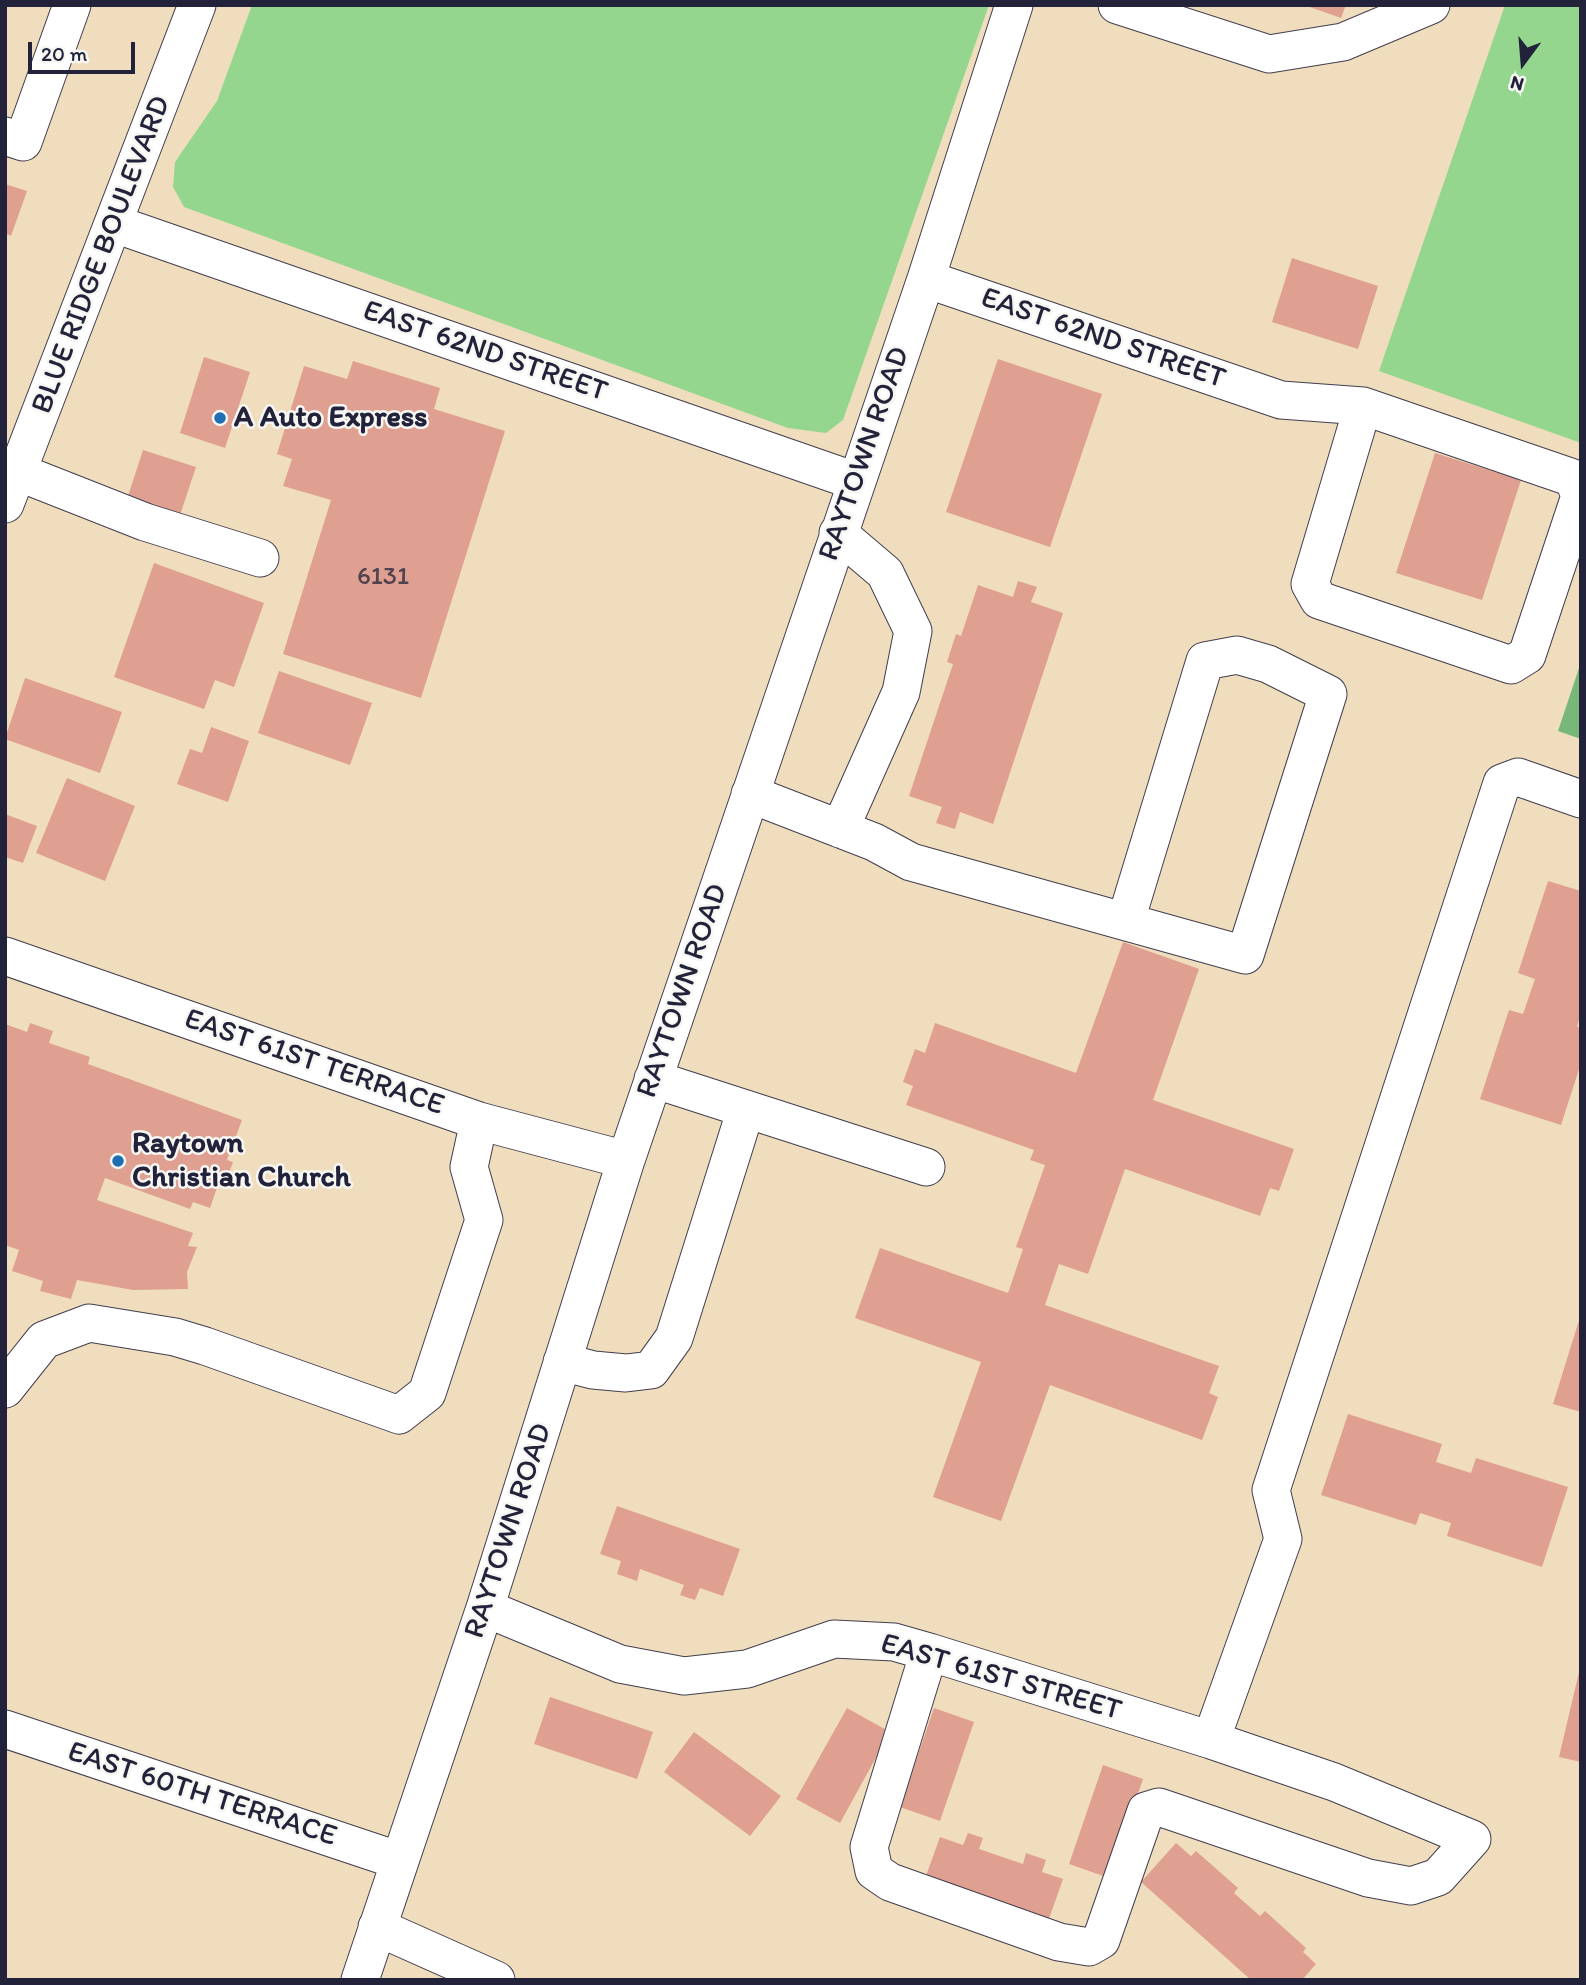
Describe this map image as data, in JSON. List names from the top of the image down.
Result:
{
  "streets": {
    "street": [
      "BLUE RIDGE BOULEVARD",
      "EAST 62ND STREET",
      "RAYTOWN ROAD",
      "EAST 61ST TERRACE",
      "EAST 61ST STREET",
      "EAST 60TH TERRACE"
    ]
  },
  "crossings": [
    ["BLUE RIDGE BOULEVARD", "EAST 62ND STREET"],
    ["EAST 62ND STREET", "RAYTOWN ROAD"],
    ["RAYTOWN ROAD", "EAST 61ST TERRACE"],
    ["RAYTOWN ROAD", "EAST 61ST STREET"],
    ["RAYTOWN ROAD", "EAST 60TH TERRACE"]
  ],
  "places": ["A Auto Express", "Raytown Christian Church"],
  "house_numbers": ["6131"],
  "scale_bar": "20 m",
  "north": "bottom"
}
